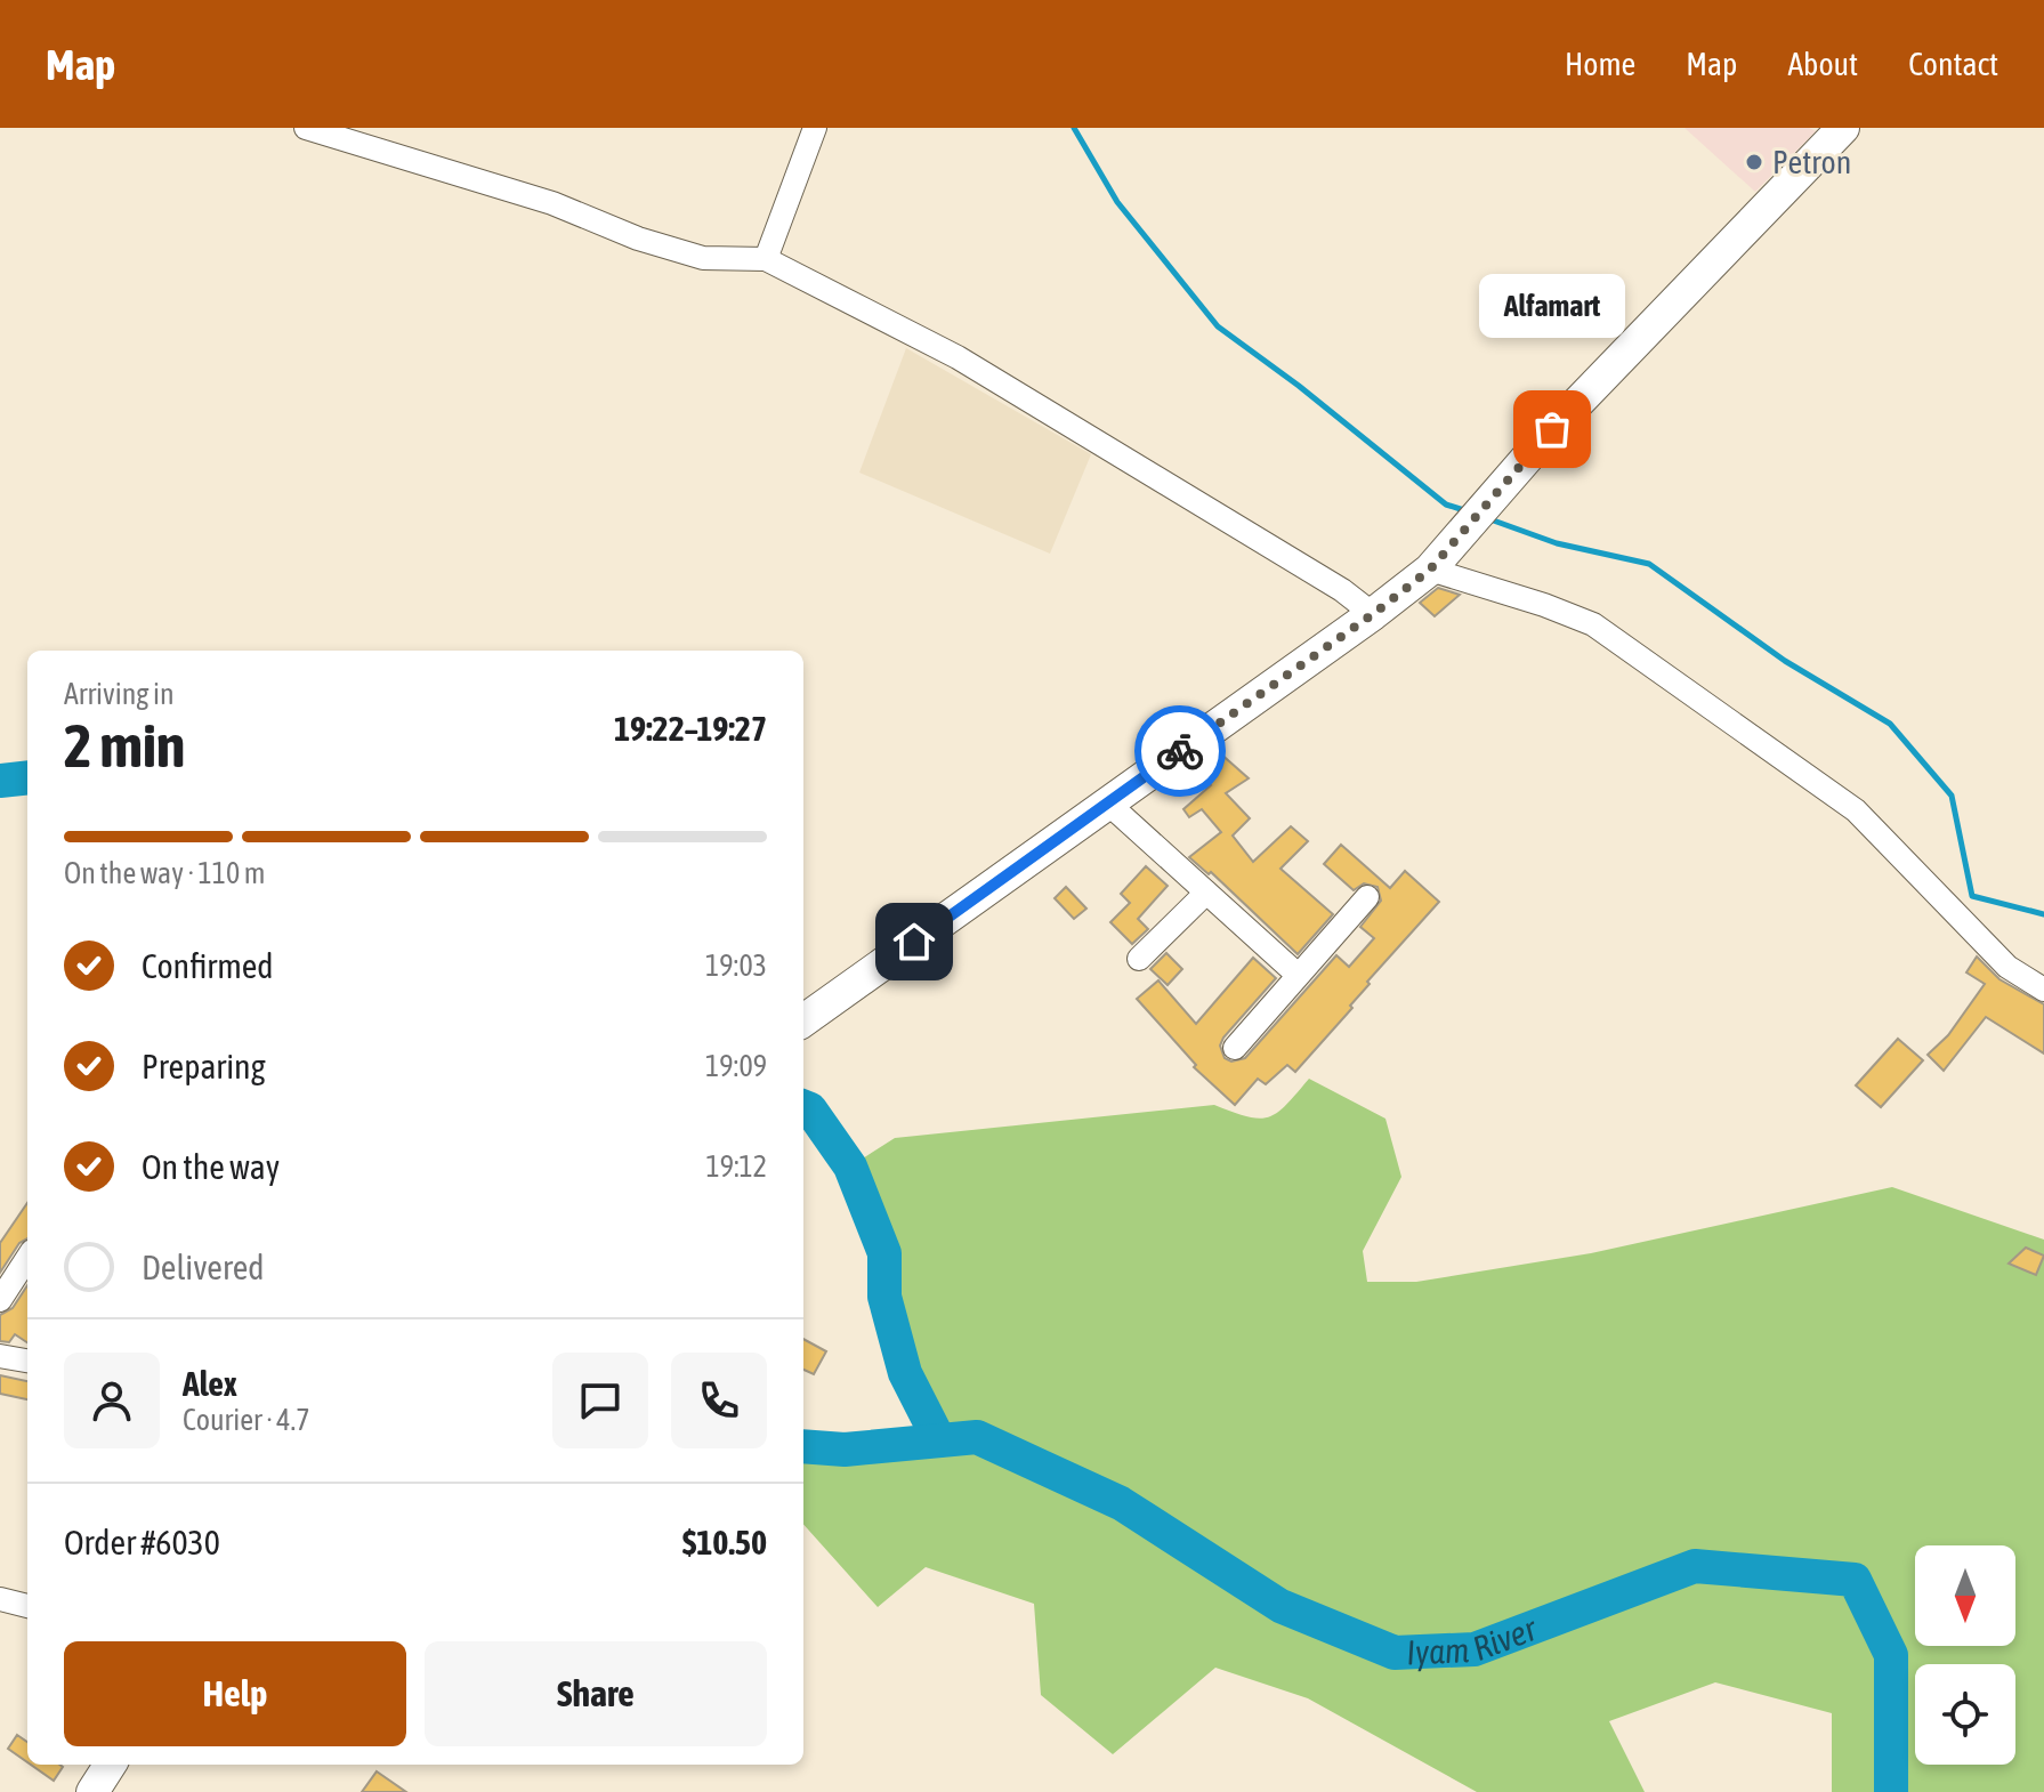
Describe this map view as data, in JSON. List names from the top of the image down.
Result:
{
  "water": ["Iyam River"],
  "places": ["Petron", "Alfamart"],
  "north": "bottom",
  "page": {
    "header": "Map",
    "nav": [
      "Home",
      "Map",
      "About",
      "Contact"
    ],
    "bubble": "Alfamart",
    "heading": ["2 min", "Arriving in", "19:22–19:27"],
    "panel": [
      "Alex",
      "Courier · 4.7",
      "Order #6030",
      "$10.50"
    ],
    "bar": "On the way · 110 m",
    "list": [
      ["Confirmed", "19:03"],
      ["Preparing", "19:09"],
      ["On the way", "19:12"],
      "Delivered"
    ],
    "buttons": ["Help", "Share"]
  }
}
